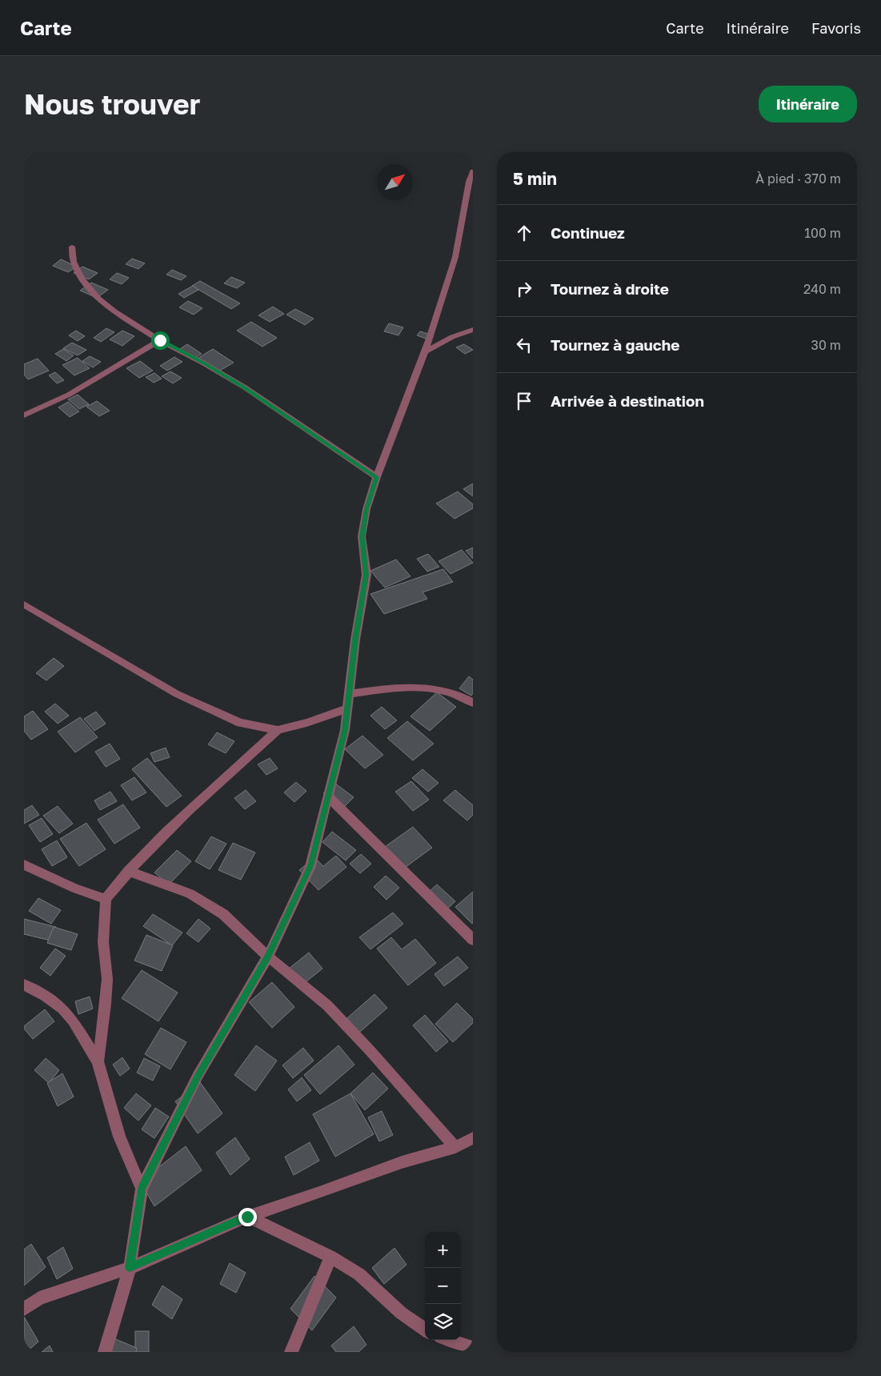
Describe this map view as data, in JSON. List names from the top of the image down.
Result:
{
  "north": "top right",
  "page": {
    "header": "Carte",
    "nav": ["Carte", "Itinéraire", "Favoris"],
    "buttons": "Itinéraire",
    "title": "Nous trouver",
    "heading": ["5 min", "À pied · 370 m"],
    "list": [
      ["Continuez", "100 m"],
      ["Tournez à droite", "240 m"],
      ["Tournez à gauche", "30 m"],
      "Arrivée à destination"
    ],
    "map_buttons": ["+", "−"]
  }
}
